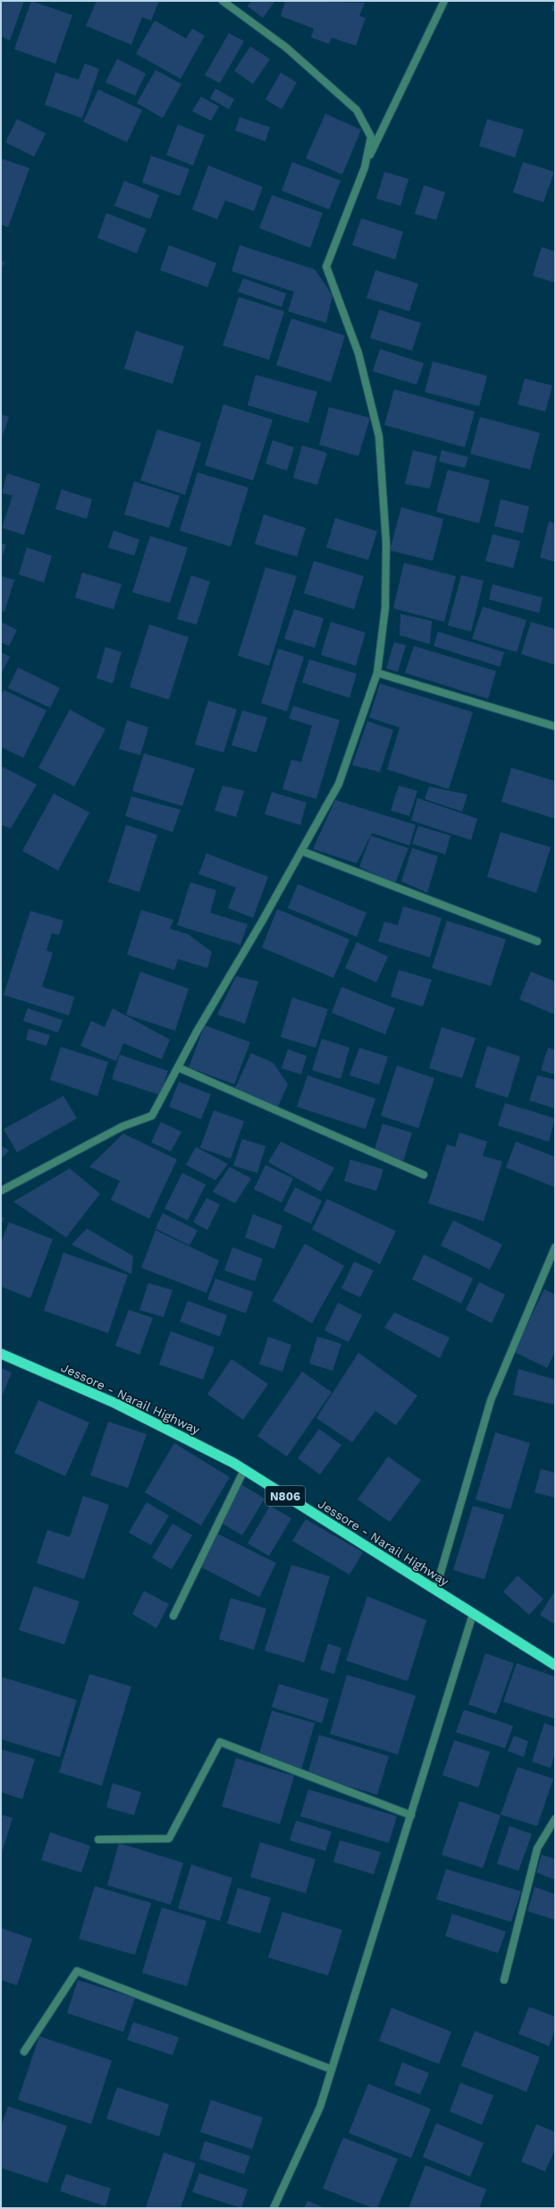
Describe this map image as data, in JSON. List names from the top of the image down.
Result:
{
  "streets": {
    "highway": ["Jessore - Narail Highway", "N806"]
  }
}
